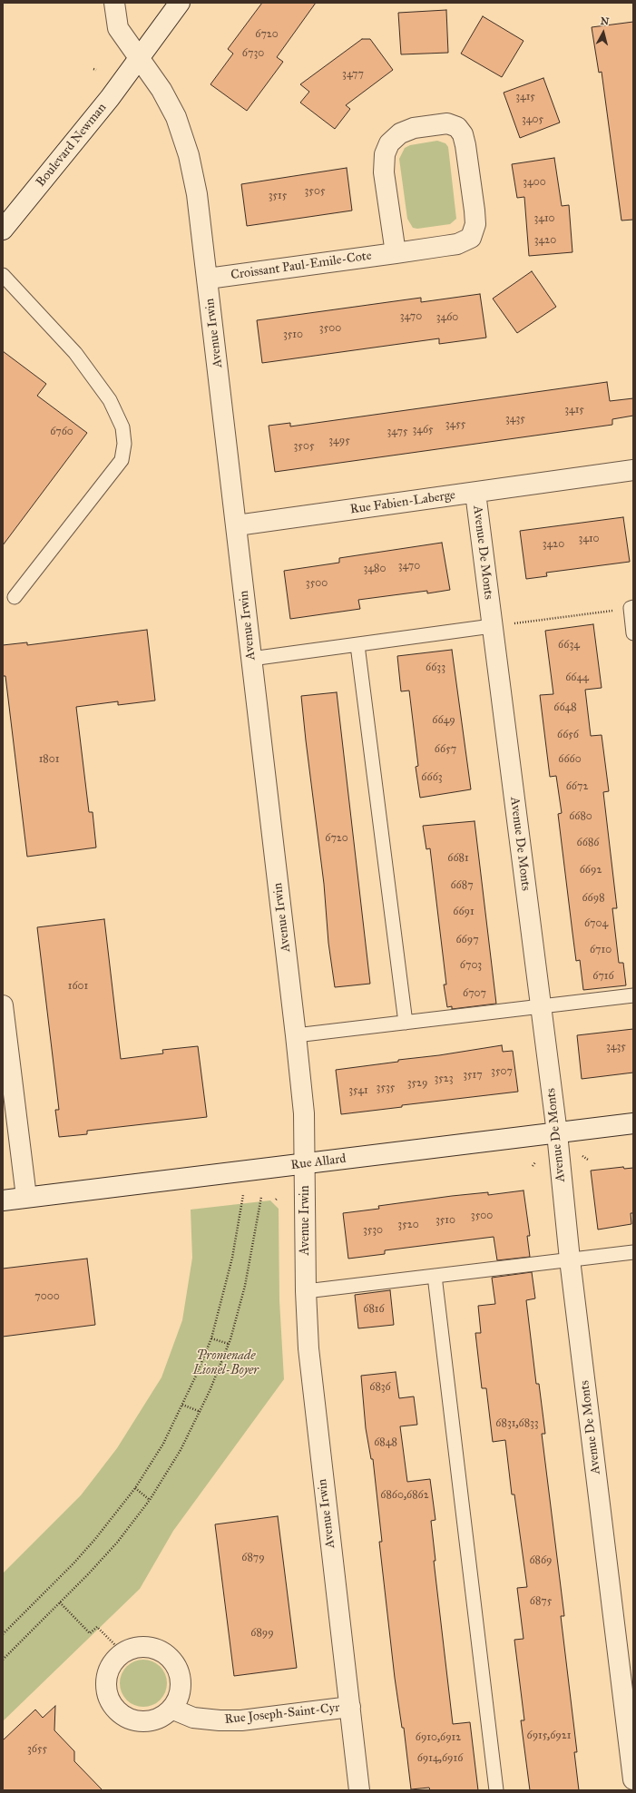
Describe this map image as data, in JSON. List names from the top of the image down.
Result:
{
  "streets": {
    "street": [
      "Boulevard Newman",
      "Croissant Paul-Emile-Cote",
      "Avenue Irwin",
      "Rue Fabien-Laberge",
      "Avenue De Monts",
      "Rue Allard",
      "Rue Joseph-Saint-Cyr"
    ]
  },
  "crossings": [
    ["Boulevard Newman", "Avenue Irwin"],
    ["Croissant Paul-Emile-Cote", "Avenue Irwin"],
    ["Avenue Irwin", "Rue Fabien-Laberge"],
    ["Avenue Irwin", "Rue Allard"],
    ["Avenue Irwin", "Rue Joseph-Saint-Cyr"],
    ["Rue Fabien-Laberge", "Avenue De Monts"],
    ["Avenue De Monts", "Rue Allard"]
  ],
  "parks": ["Promenade Lionel-Boyer"],
  "house_numbers": [
    "6720",
    "6730",
    "3477",
    "3415",
    "3405",
    "3400",
    "3505",
    "3515",
    "3410",
    "3420",
    "3470",
    "3460",
    "3500",
    "3510",
    "3415",
    "3435",
    "3455",
    "3465",
    "6760",
    "3475",
    "3495",
    "3505",
    "3410",
    "3420",
    "3470",
    "3480",
    "3500",
    "6634",
    "6633",
    "6644",
    "6648",
    "6649",
    "6656",
    "6657",
    "1801",
    "6660",
    "6663",
    "6672",
    "6680",
    "6720",
    "6686",
    "6681",
    "6692",
    "6687",
    "6698",
    "6691",
    "6704",
    "6697",
    "6710",
    "6703",
    "6716",
    "1601",
    "6707",
    "3435",
    "3507",
    "3517",
    "3523",
    "3529",
    "3535",
    "3541",
    "3500",
    "3510",
    "3520",
    "3530",
    "7000",
    "6816",
    "6836",
    "6831,6833",
    "6848",
    "6860,6862",
    "6879",
    "6869",
    "6875",
    "6899",
    "6915,6921",
    "6910,6912",
    "3655",
    "6914,6916"
  ],
  "north": "top"
}
